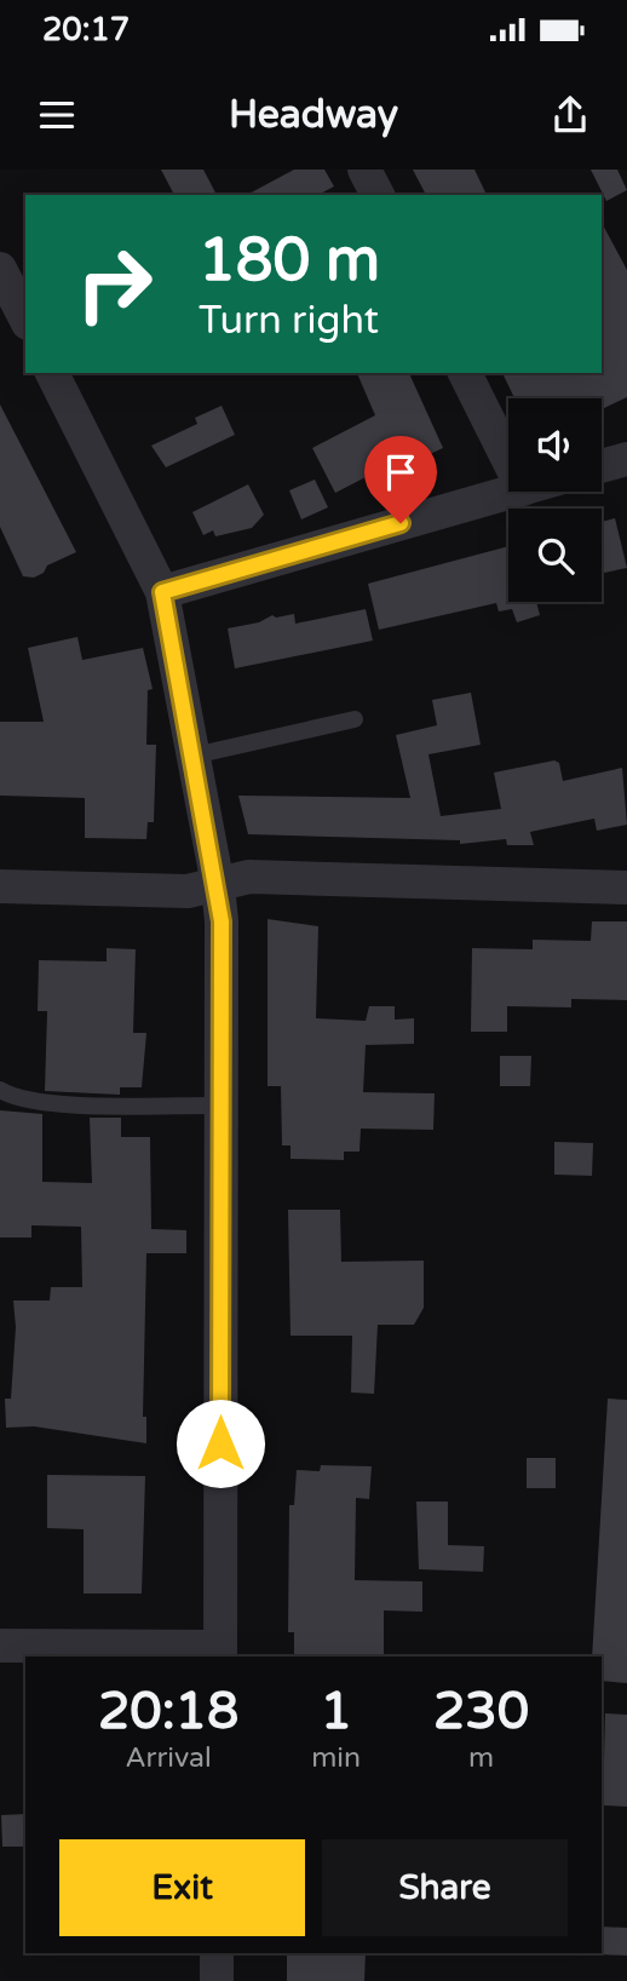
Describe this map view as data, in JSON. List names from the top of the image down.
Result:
{
  "page": {
    "status": "20:17",
    "header": "Headway",
    "turn": ["180 m", "Turn right"],
    "eta": [
      "20:18",
      "Arrival",
      "1",
      "min",
      "230",
      "m"
    ],
    "buttons": ["Exit", "Share"]
  }
}
